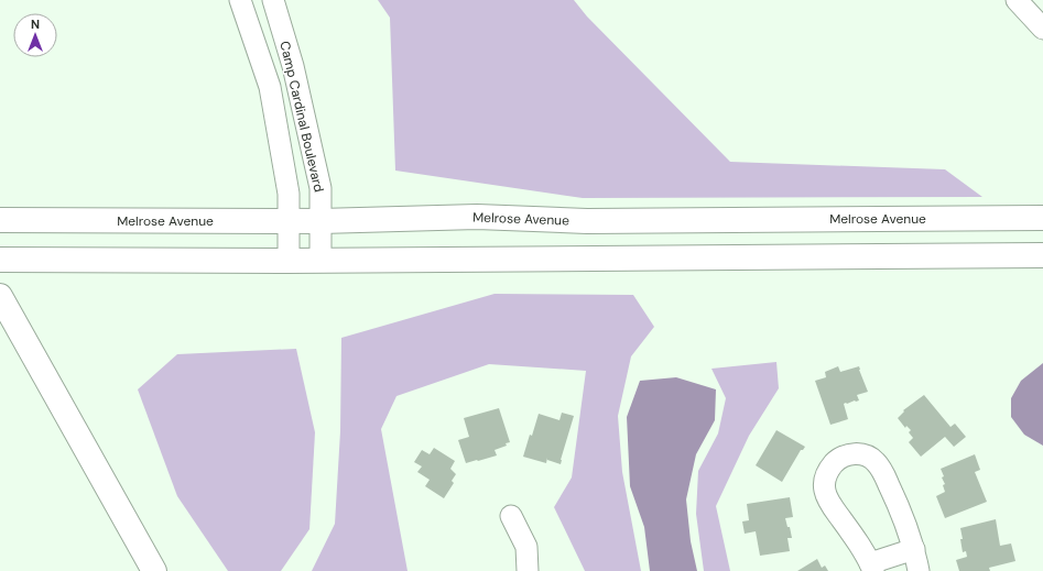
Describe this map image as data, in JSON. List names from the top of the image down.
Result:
{
  "streets": {
    "main road": ["Melrose Avenue"],
    "street": ["Camp Cardinal Boulevard"]
  },
  "crossings": [
    ["Camp Cardinal Boulevard", "Melrose Avenue"]
  ],
  "north": "top"
}
